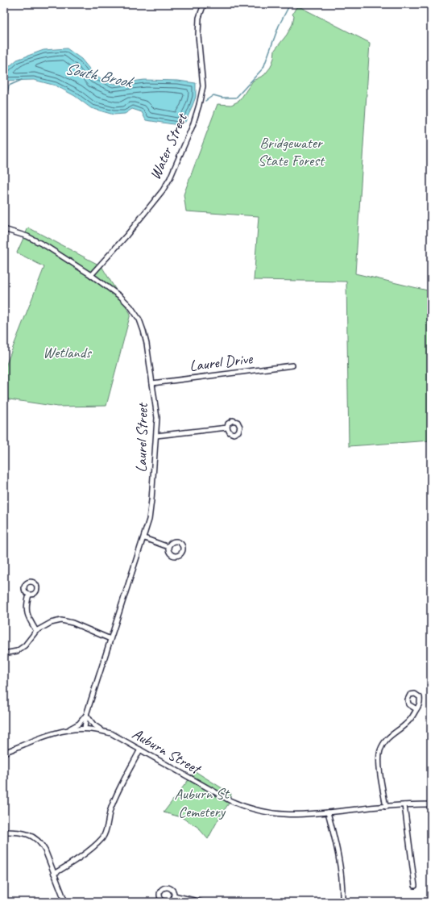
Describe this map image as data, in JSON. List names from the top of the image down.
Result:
{
  "streets": {
    "street": [
      "Water Street",
      "Laurel Drive",
      "Laurel Street",
      "Auburn Street"
    ]
  },
  "crossings": [
    ["Water Street", "Laurel Street"],
    ["Laurel Drive", "Laurel Street"],
    ["Laurel Street", "Auburn Street"]
  ],
  "water": ["South Brook"],
  "parks": ["Bridgewater State Forest", "Wetlands", "Auburn St Cemetery"]
}
